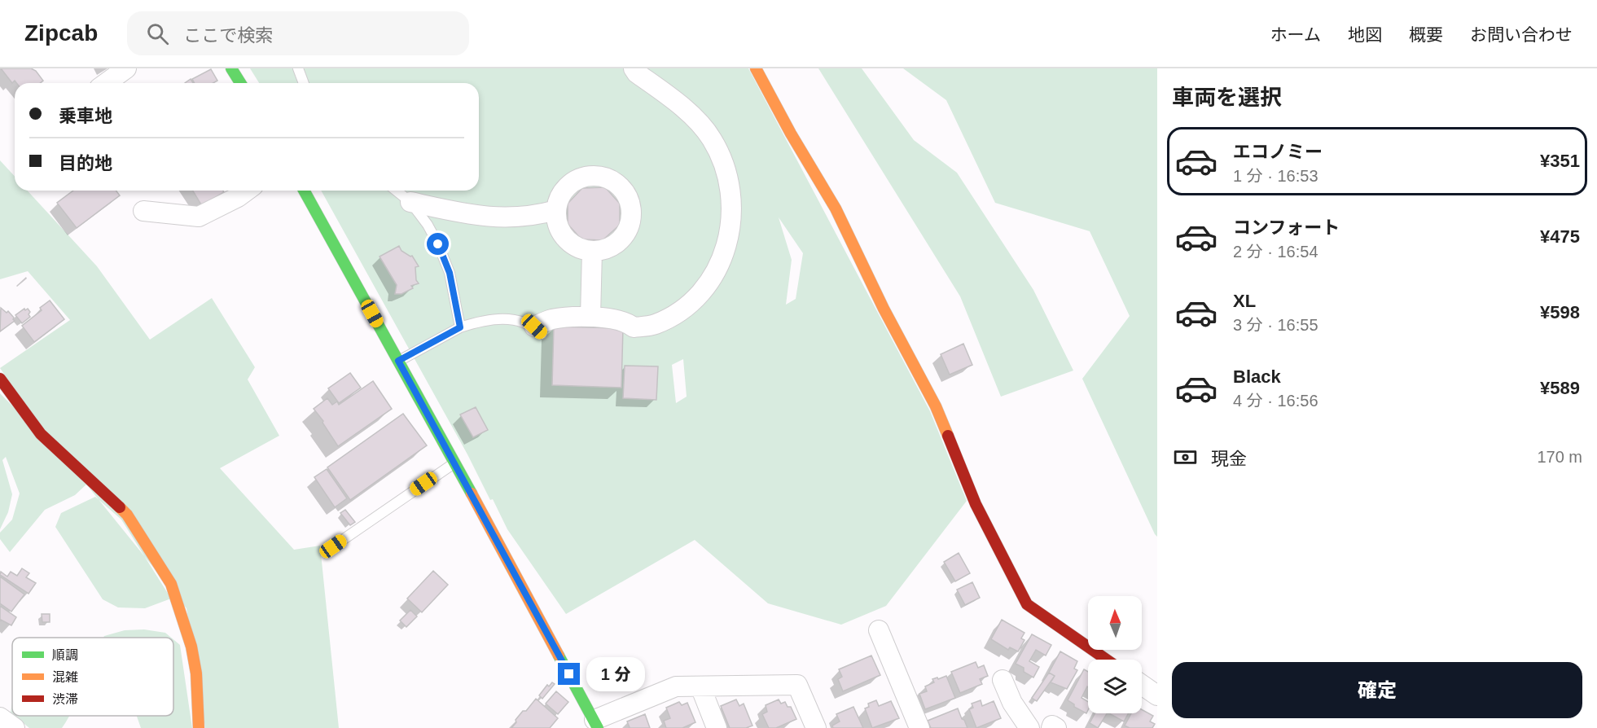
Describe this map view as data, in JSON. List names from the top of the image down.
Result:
{
  "legend": ["順調", "混雑", "渋滞"],
  "north": "top",
  "page": {
    "header": "Zipcab",
    "search": "ここで検索",
    "nav": [
      "ホーム",
      "地図",
      "概要",
      "お問い合わせ"
    ],
    "heading": "車両を選択",
    "banner": ["乗車地", "目的地"],
    "list": [
      {
        "name": "エコノミー",
        "note": "1 分 · 16:53",
        "value": "¥351"
      },
      {
        "name": "コンフォート",
        "note": "2 分 · 16:54",
        "value": "¥475"
      },
      {
        "name": "XL",
        "note": "3 分 · 16:55",
        "value": "¥598"
      },
      {
        "name": "Black",
        "note": "4 分 · 16:56",
        "value": "¥589"
      }
    ],
    "pay": ["現金", "170 m"],
    "buttons": "確定",
    "bubble": "1 分"
  }
}
